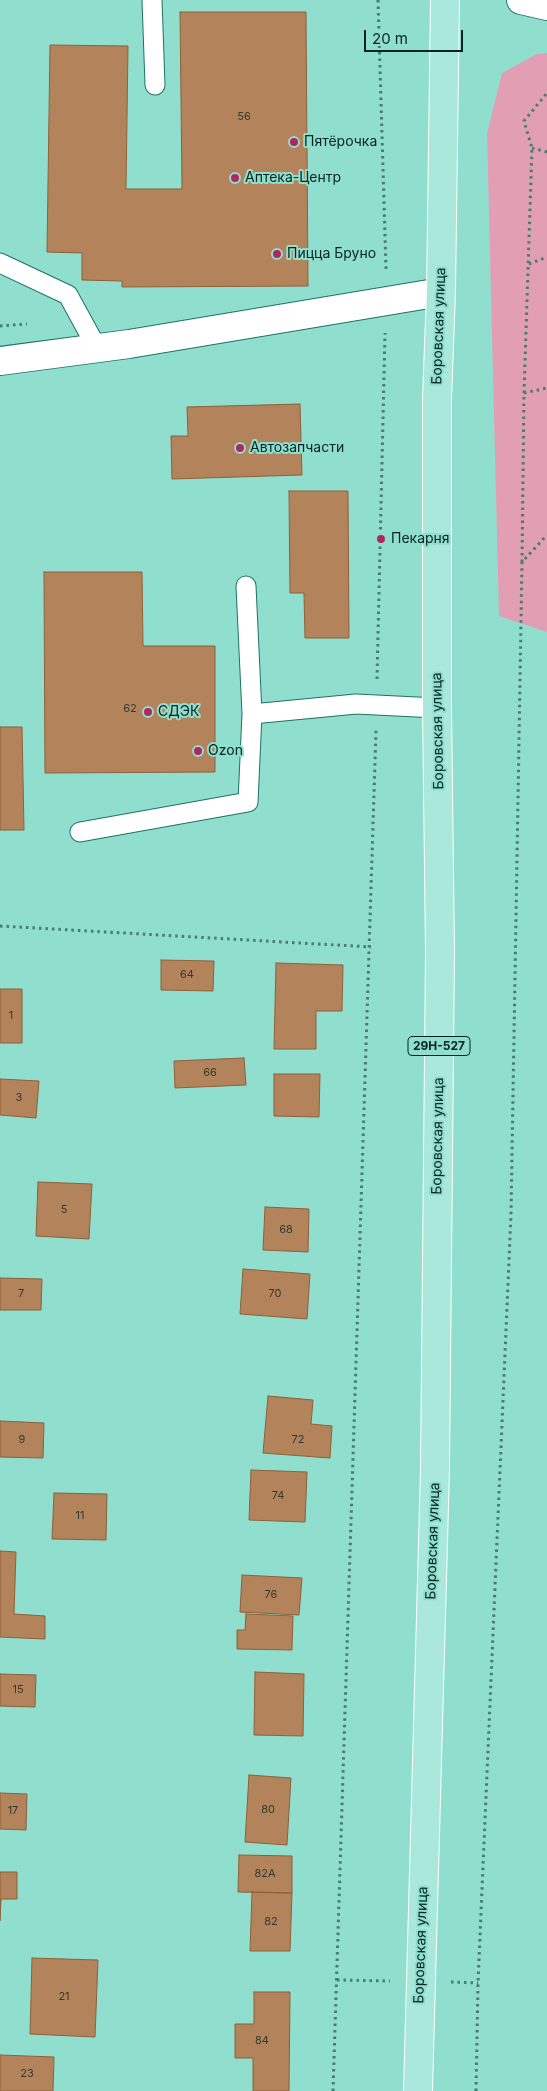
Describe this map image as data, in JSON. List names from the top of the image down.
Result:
{
  "streets": {
    "main road": ["Боровская улица", "29Н-527"]
  },
  "places": [
    "Пятёрочка",
    "Аптека-Центр",
    "Пицца Бруно",
    "Автозапчасти",
    "Пекарня",
    "СДЭК",
    "Ozon"
  ],
  "house_numbers": [
    "56",
    "62",
    "64",
    "1",
    "66",
    "3",
    "5",
    "68",
    "7",
    "70",
    "9",
    "72",
    "74",
    "11",
    "76",
    "15",
    "80",
    "17",
    "82А",
    "82",
    "21",
    "84",
    "23"
  ],
  "scale_bar": "20 m"
}
